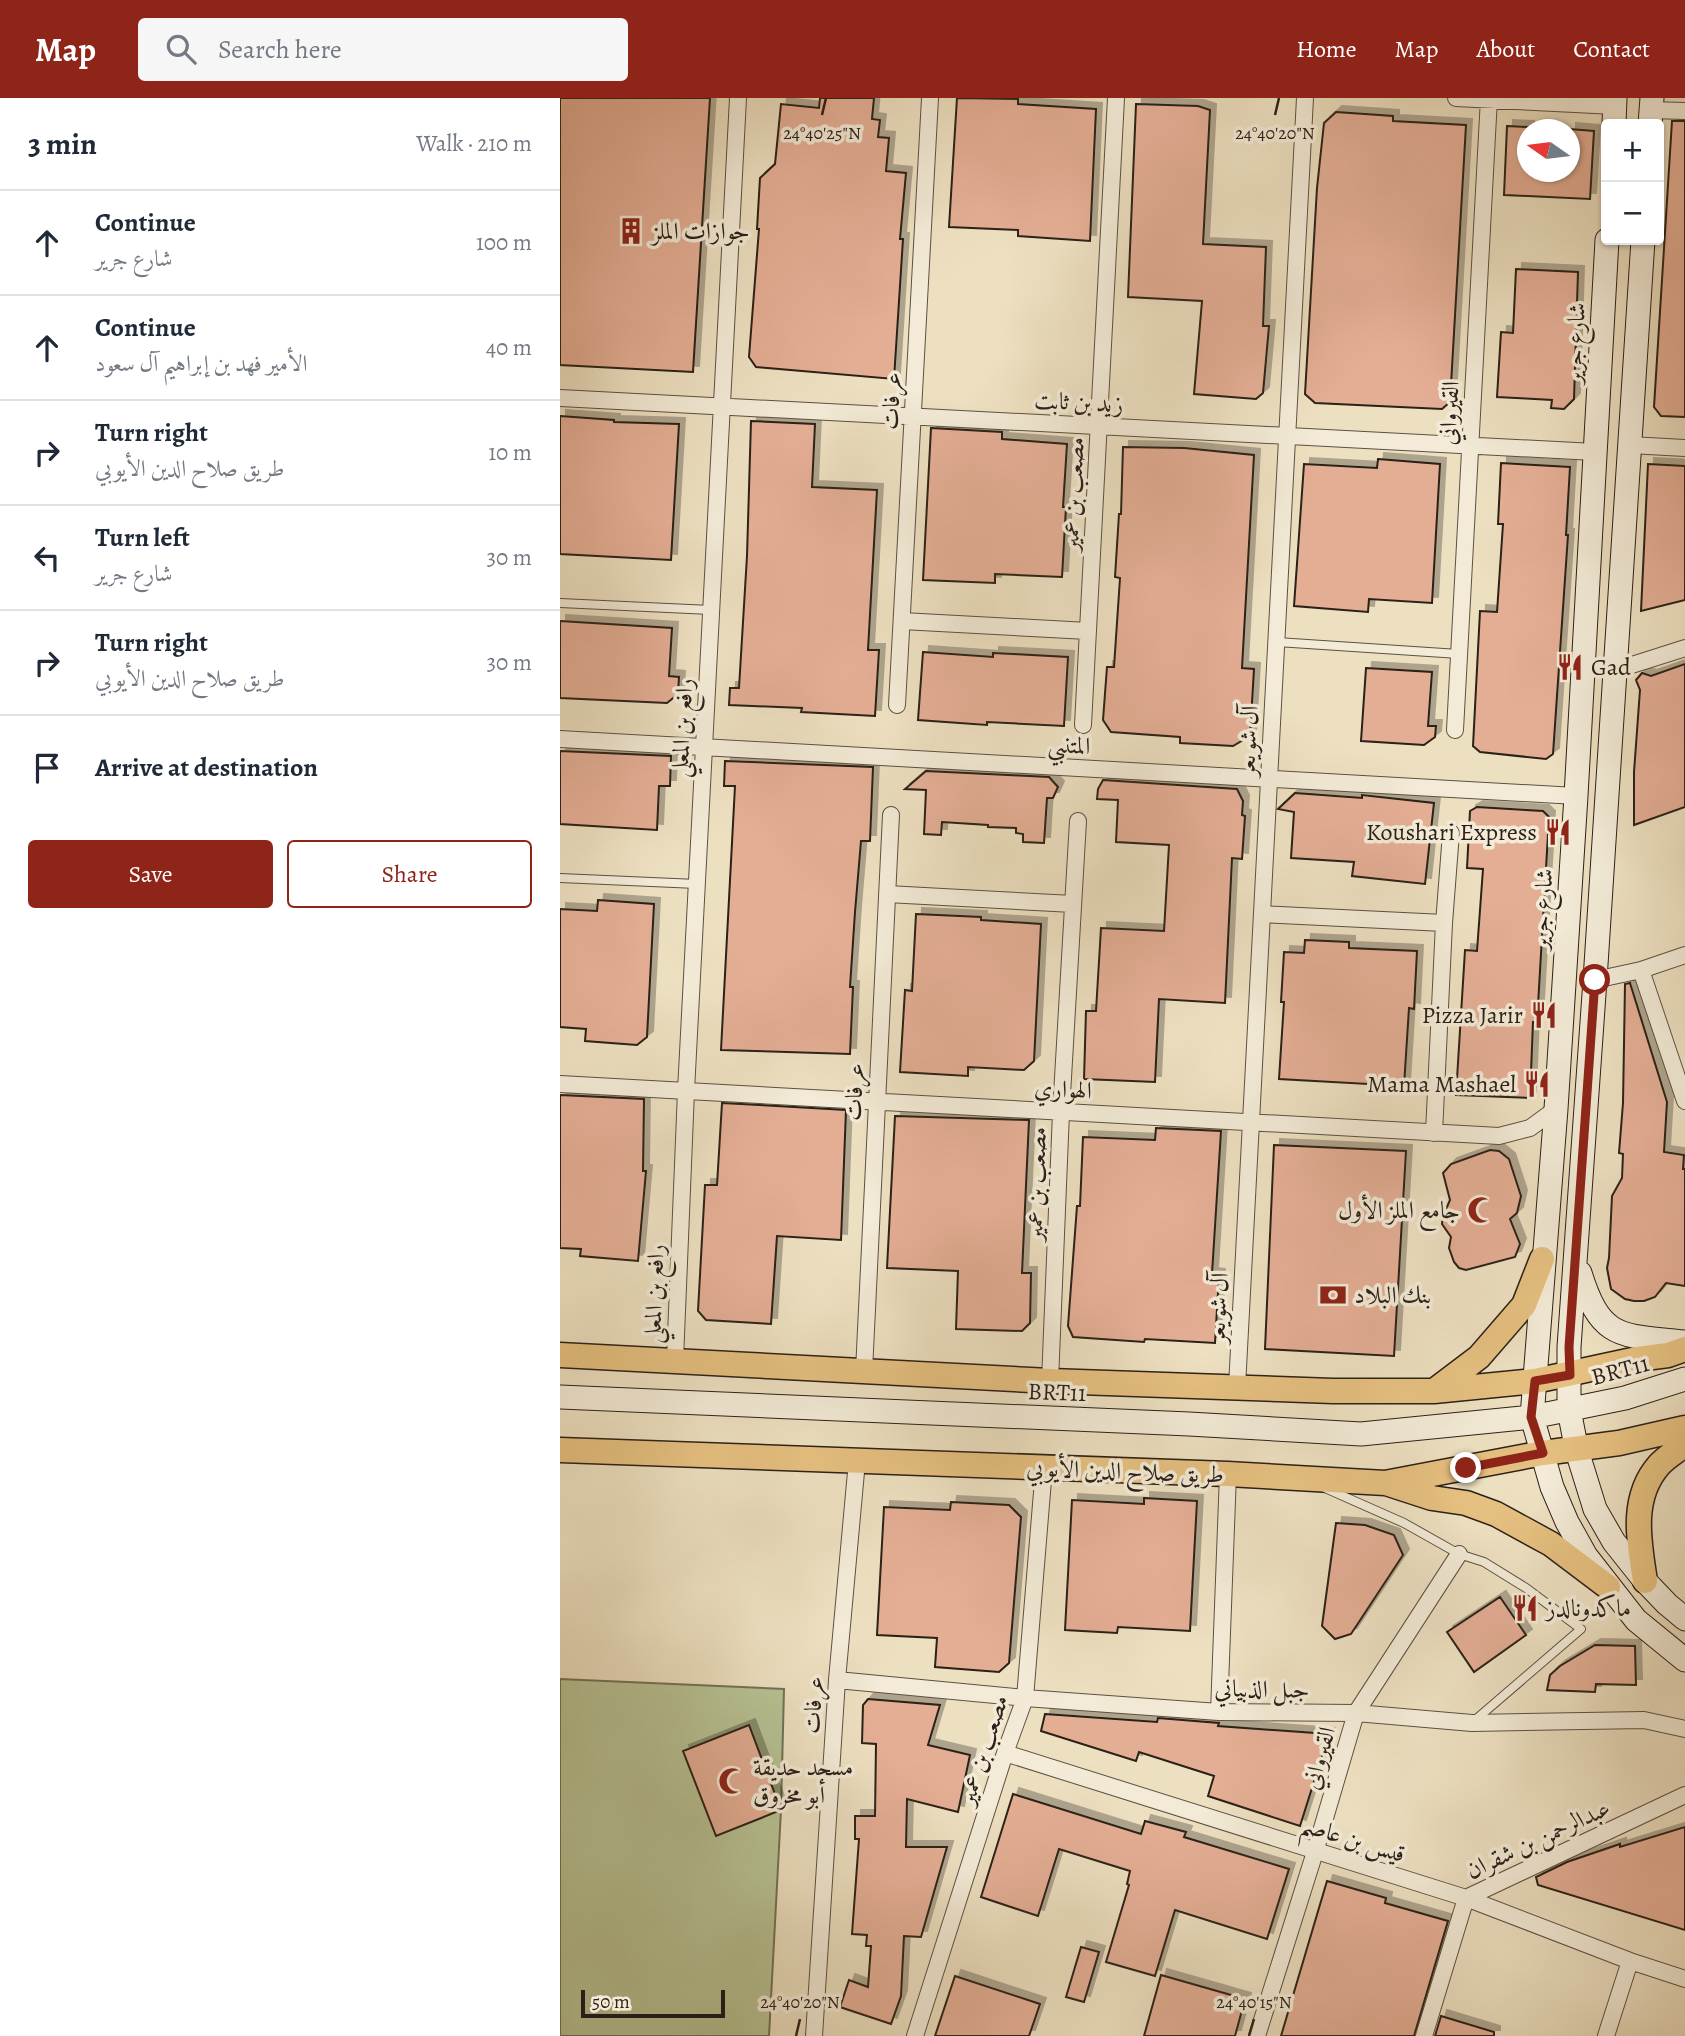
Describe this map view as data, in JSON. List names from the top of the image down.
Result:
{
  "streets": {
    "main road": ["شارع جرير", "BRT11", "طريق صلاح الدين الأيوبي"],
    "street": [
      "عرفات",
      "زيد بن ثابت",
      "القيرواني",
      "مصعب بن عمير",
      "رافع بن المعلي",
      "آل شويعر",
      "المتنبي",
      "الهواري",
      "جبل الذبياني",
      "قيس بن عاصم",
      "عبدالرحمن بن شقران"
    ]
  },
  "crossings": [
    ["شارع جرير", "زيد بن ثابت"],
    ["شارع جرير", "المتنبي"],
    ["شارع جرير", "الهواري"],
    ["شارع جرير", "BRT11"],
    ["شارع جرير", "طريق صلاح الدين الأيوبي"],
    ["عرفات", "زيد بن ثابت"],
    ["عرفات", "الهواري"],
    ["عرفات", "طريق صلاح الدين الأيوبي"],
    ["عرفات", "جبل الذبياني"],
    ["زيد بن ثابت", "القيرواني"],
    ["زيد بن ثابت", "مصعب بن عمير"],
    ["زيد بن ثابت", "رافع بن المعلي"],
    ["زيد بن ثابت", "آل شويعر"],
    ["القيرواني", "جبل الذبياني"],
    ["القيرواني", "قيس بن عاصم"],
    ["مصعب بن عمير", "الهواري"],
    ["مصعب بن عمير", "طريق صلاح الدين الأيوبي"],
    ["مصعب بن عمير", "جبل الذبياني"],
    ["مصعب بن عمير", "قيس بن عاصم"],
    ["رافع بن المعلي", "المتنبي"],
    ["رافع بن المعلي", "الهواري"],
    ["آل شويعر", "المتنبي"],
    ["آل شويعر", "الهواري"],
    ["قيس بن عاصم", "عبدالرحمن بن شقران"]
  ],
  "places": {
    "building": ["جوازات الملز"],
    "restaurant": [
      "Gad",
      "Koushari Express",
      "Pizza Jarir",
      "Mama Mashael",
      "ماكدونالدز"
    ],
    "mosque": ["جامع الملز الأول", "مسجد حديقة أبو مخروق"],
    "bank": ["بنك البلاد"]
  },
  "scale_bar": "50 m",
  "north": "left",
  "page": {
    "header": "Map",
    "search": "Search here",
    "nav": [
      "Home",
      "Map",
      "About",
      "Contact"
    ],
    "heading": ["3 min", "Walk · 210 m"],
    "map_buttons": ["+", "−"],
    "list": [
      ["Continue", "شارع جرير", "100 m"],
      ["Continue", "الأمير فهد بن إبراهيم آل سعود", "40 m"],
      ["Turn right", "طريق صلاح الدين الأيوبي", "10 m"],
      ["Turn left", "شارع جرير", "30 m"],
      ["Turn right", "طريق صلاح الدين الأيوبي", "30 m"],
      "Arrive at destination"
    ],
    "buttons": ["Save", "Share"],
    "scale": "50 m"
  },
  "coordinates": ["24°40'25\"N", "24°40'20\"N", "24°40'15\"N"]
}
